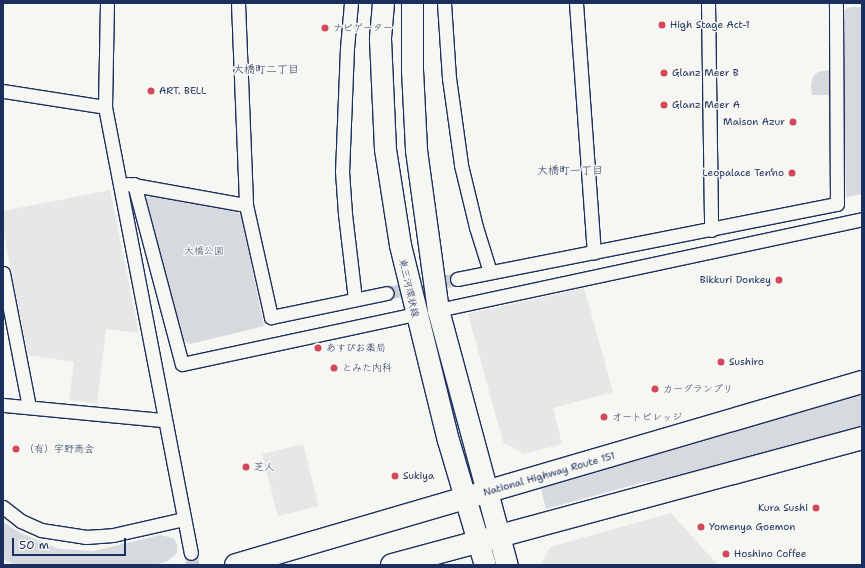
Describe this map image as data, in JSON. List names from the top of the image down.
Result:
{
  "streets": {
    "highway": ["National Highway Route 151"],
    "main road": ["東三河環状線"]
  },
  "crossings": [
    ["東三河環状線", "National Highway Route 151"]
  ],
  "districts": ["大橋町二丁目", "大橋町一丁目"],
  "parks": ["大橋公園"],
  "places": [
    "High Stage Act-1",
    "ナビゲーター",
    "Glanz Meer B",
    "ART. BELL",
    "Glanz Meer A",
    "Maison Azur",
    "Leopalace Ten’no",
    "Bikkuri Donkey",
    "あすぴお薬局",
    "Sushiro",
    "とみた内科",
    "カーグランプリ",
    "オートビレッジ",
    "（有）宇野商会",
    "芝人",
    "Sukiya",
    "Kura Sushi",
    "Yomenya Goemon",
    "Hoshino Coffee"
  ],
  "scale_bar": "50 m"
}
